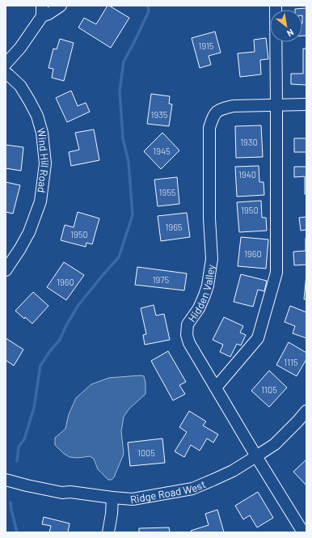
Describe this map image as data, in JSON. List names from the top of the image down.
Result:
{
  "streets": {
    "street": ["Wind Hill Road", "Hidden Valley", "Ridge Road West"]
  },
  "crossings": [
    ["Hidden Valley", "Ridge Road West"]
  ],
  "house_numbers": [
    "1915",
    "1935",
    "1930",
    "1945",
    "1940",
    "1955",
    "1950",
    "1965",
    "1950",
    "1960",
    "1975",
    "1960",
    "1115",
    "1105",
    "1005"
  ],
  "north": "bottom right"
}
